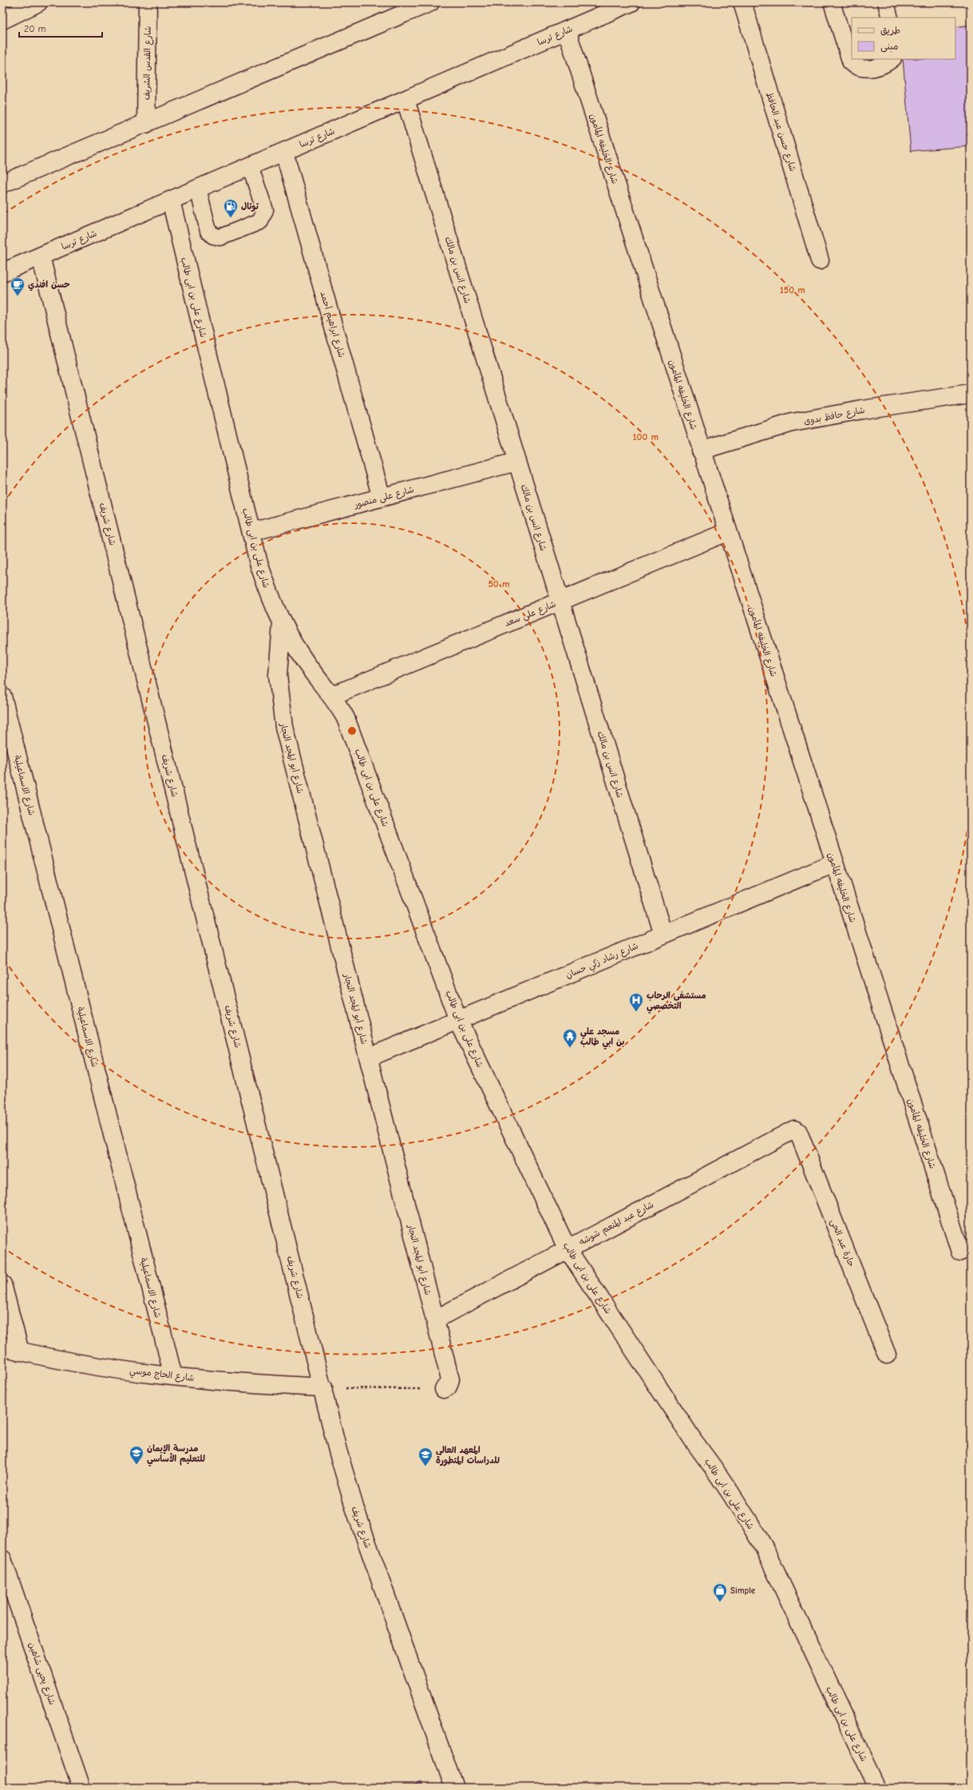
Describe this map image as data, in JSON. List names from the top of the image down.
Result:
{
  "streets": {
    "street": [
      "شارع ترسا",
      "شارع القدس الشريف",
      "شارع حسن عبد الحافظ",
      "شارع الخليفه المأمون",
      "شارع انس بن مالك",
      "شارع على بن ابى طالب",
      "شارع ابراهيم أحمد",
      "شارع حافظ بدوى",
      "شارع على منصور",
      "شارع شريف",
      "شارع على سعد",
      "شارع أبو المجد النجار",
      "شارع الاسماعيلية",
      "شارع رشاد زكي حسان",
      "شارع عبد المنعم شوشه",
      "حارة عبد الحى",
      "شارع الحاج موسي",
      "شارع يحيى شاهين"
    ]
  },
  "crossings": [
    ["شارع ترسا", "شارع الخليفه المأمون"],
    ["شارع ترسا", "شارع انس بن مالك"],
    ["شارع ترسا", "شارع على بن ابى طالب"],
    ["شارع ترسا", "شارع ابراهيم أحمد"],
    ["شارع ترسا", "شارع شريف"],
    ["شارع الخليفه المأمون", "شارع حافظ بدوى"],
    ["شارع الخليفه المأمون", "شارع على سعد"],
    ["شارع الخليفه المأمون", "شارع رشاد زكي حسان"],
    ["شارع انس بن مالك", "شارع على منصور"],
    ["شارع انس بن مالك", "شارع على سعد"],
    ["شارع انس بن مالك", "شارع رشاد زكي حسان"],
    ["شارع على بن ابى طالب", "شارع على منصور"],
    ["شارع على بن ابى طالب", "شارع على سعد"],
    ["شارع على بن ابى طالب", "شارع أبو المجد النجار"],
    ["شارع على بن ابى طالب", "شارع رشاد زكي حسان"],
    ["شارع على بن ابى طالب", "شارع عبد المنعم شوشه"],
    ["شارع ابراهيم أحمد", "شارع على منصور"],
    ["شارع شريف", "شارع الحاج موسي"],
    ["شارع أبو المجد النجار", "شارع رشاد زكي حسان"],
    ["شارع أبو المجد النجار", "شارع عبد المنعم شوشه"],
    ["شارع الاسماعيلية", "شارع الحاج موسي"],
    ["شارع عبد المنعم شوشه", "حارة عبد الحى"]
  ],
  "places": {
    "fuel station": ["توتال"],
    "cafe": ["حسن افندي"],
    "hospital": ["مستشفى الرحاب التخصصي"],
    "temple": ["مسجد علي بن ابي طالب"],
    "school or university": ["مدرسة الإيمان للتعليم الأساسي", "المعهد العالي للدراسات المتطورة"],
    "shop": ["Simple"]
  },
  "legend": ["طريق", "مبنى"],
  "scale_bar": "20 m",
  "rings": ["150 m", "100 m", "50 m"]
}
